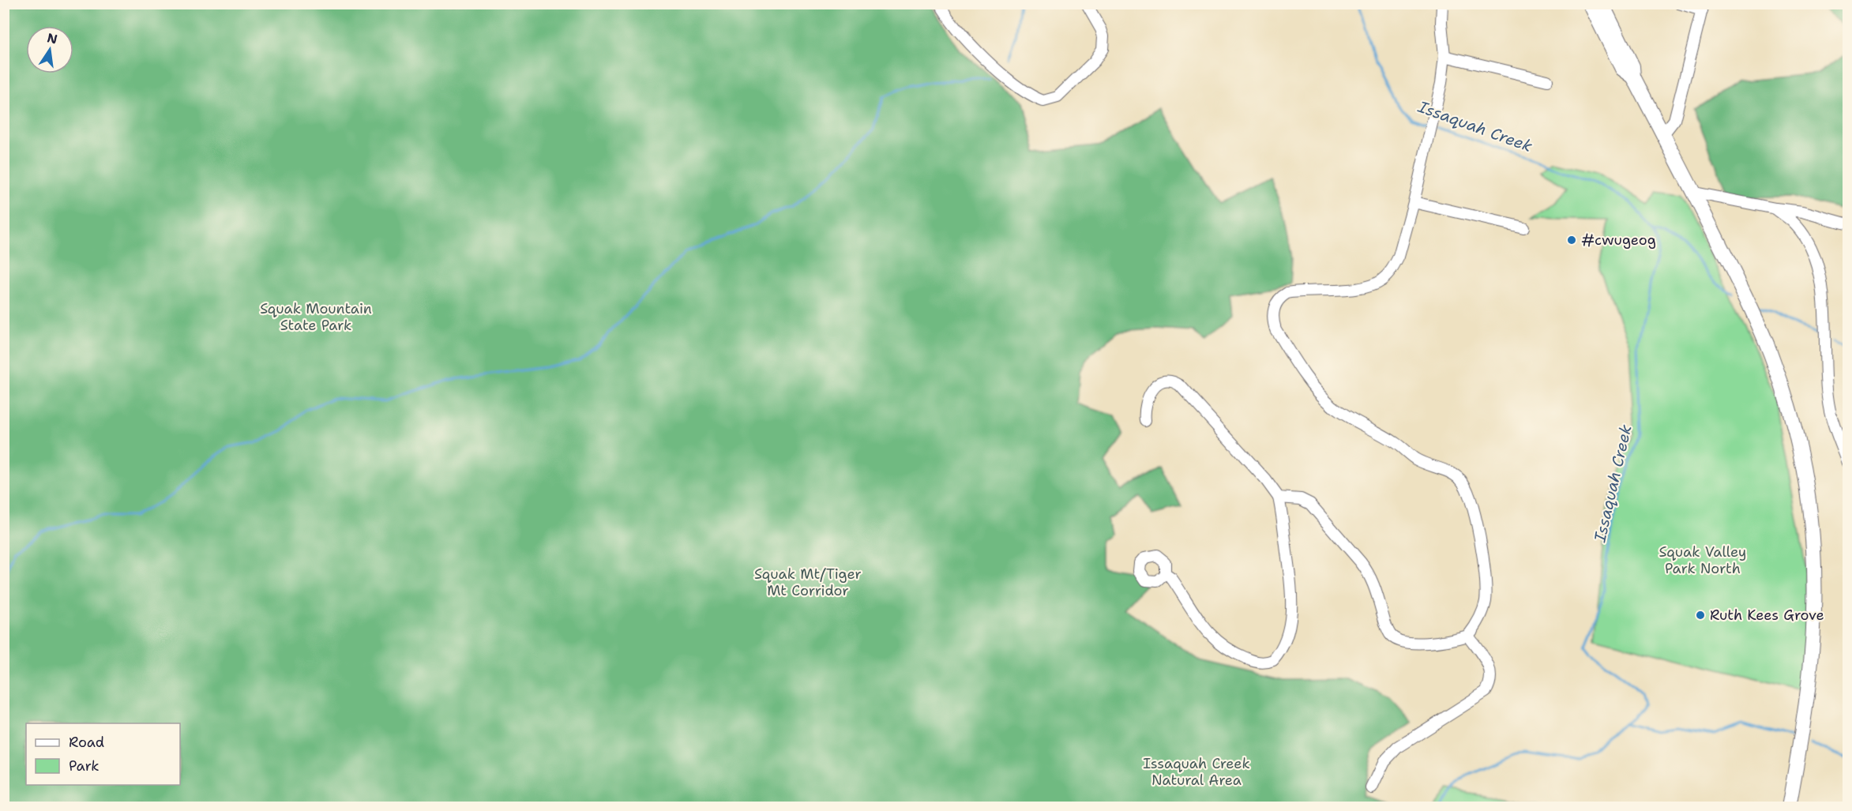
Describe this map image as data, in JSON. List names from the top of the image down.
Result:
{
  "water": ["Issaquah Creek"],
  "parks": [
    "Squak Mountain State Park",
    "Squak Valley Park North",
    "Squak Mt/Tiger Mt Corridor",
    "Issaquah Creek Natural Area"
  ],
  "places": ["#cwugeog", "Ruth Kees Grove"],
  "legend": ["Road", "Park"],
  "north": "top"
}
